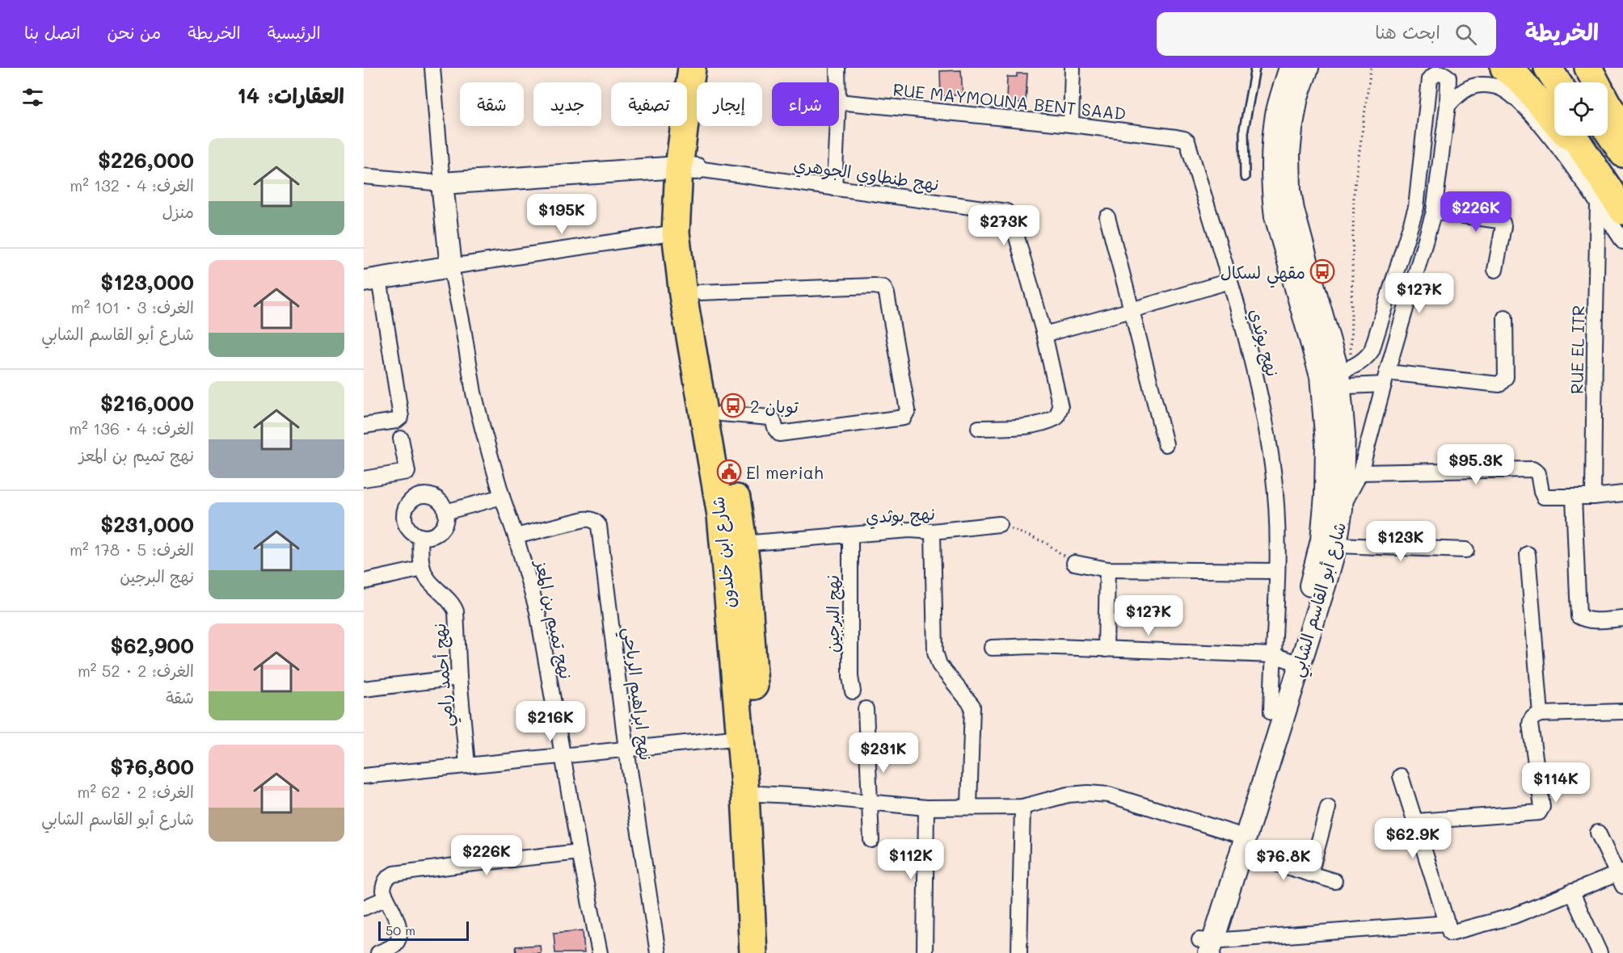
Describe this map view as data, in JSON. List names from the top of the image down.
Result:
{
  "streets": {
    "highway": ["شارع ابن خلدون"],
    "street": [
      "RUE MAYMOUNA BENT SAAD",
      "نهج طنطاوي الجوهري",
      "نهج بوثدي",
      "RUE EL ITR",
      "شارع أبو القاسم الشابي",
      "نهج البرجين",
      "نهج تميم بن المعز",
      "نهج أحمد رامي",
      "نهج ابراهيم الرياحي"
    ]
  },
  "crossings": [
    ["RUE MAYMOUNA BENT SAAD", "نهج بوثدي"],
    ["نهج طنطاوي الجوهري", "شارع ابن خلدون"],
    ["نهج بوثدي", "شارع ابن خلدون"],
    ["نهج بوثدي", "شارع أبو القاسم الشابي"],
    ["نهج بوثدي", "نهج البرجين"],
    ["نهج تميم بن المعز", "نهج ابراهيم الرياحي"]
  ],
  "places": {
    "bus stop": ["مقهي لسكال", "توبان 2"],
    "public building": ["El meriah"]
  },
  "scale_bar": "50 m",
  "page": {
    "header": "الخريطة",
    "search": "ابحث هنا",
    "nav": [
      "الرئيسية",
      "الخريطة",
      "من نحن",
      "اتصل بنا"
    ],
    "heading": "العقارات: 14",
    "chip": [
      "شراء",
      "إيجار",
      "تصفية",
      "جديد",
      "شقة"
    ],
    "list": [
      {
        "name": "$226,000",
        "note": "الغرف: 4 · 132 m² · منزل"
      },
      {
        "name": "$123,000",
        "note": "الغرف: 3 · 101 m² · شارع أبو القاسم الشابي"
      },
      {
        "name": "$216,000",
        "note": "الغرف: 4 · 136 m² · نهج تميم بن المعز"
      },
      {
        "name": "$231,000",
        "note": "الغرف: 5 · 178 m² · نهج البرجين"
      },
      {
        "name": "$62,900",
        "note": "الغرف: 2 · 52 m² · شقة"
      },
      {
        "name": "$76,800",
        "note": "الغرف: 2 · 62 m² · شارع أبو القاسم الشابي"
      }
    ],
    "price": [
      "$226K",
      "$195K",
      "$273K",
      "$127K",
      "$95.3K",
      "$123K",
      "$127K",
      "$216K",
      "$231K",
      "$114K",
      "$62.9K",
      "$226K",
      "$112K",
      "$76.8K"
    ],
    "scale": "50 m"
  }
}
